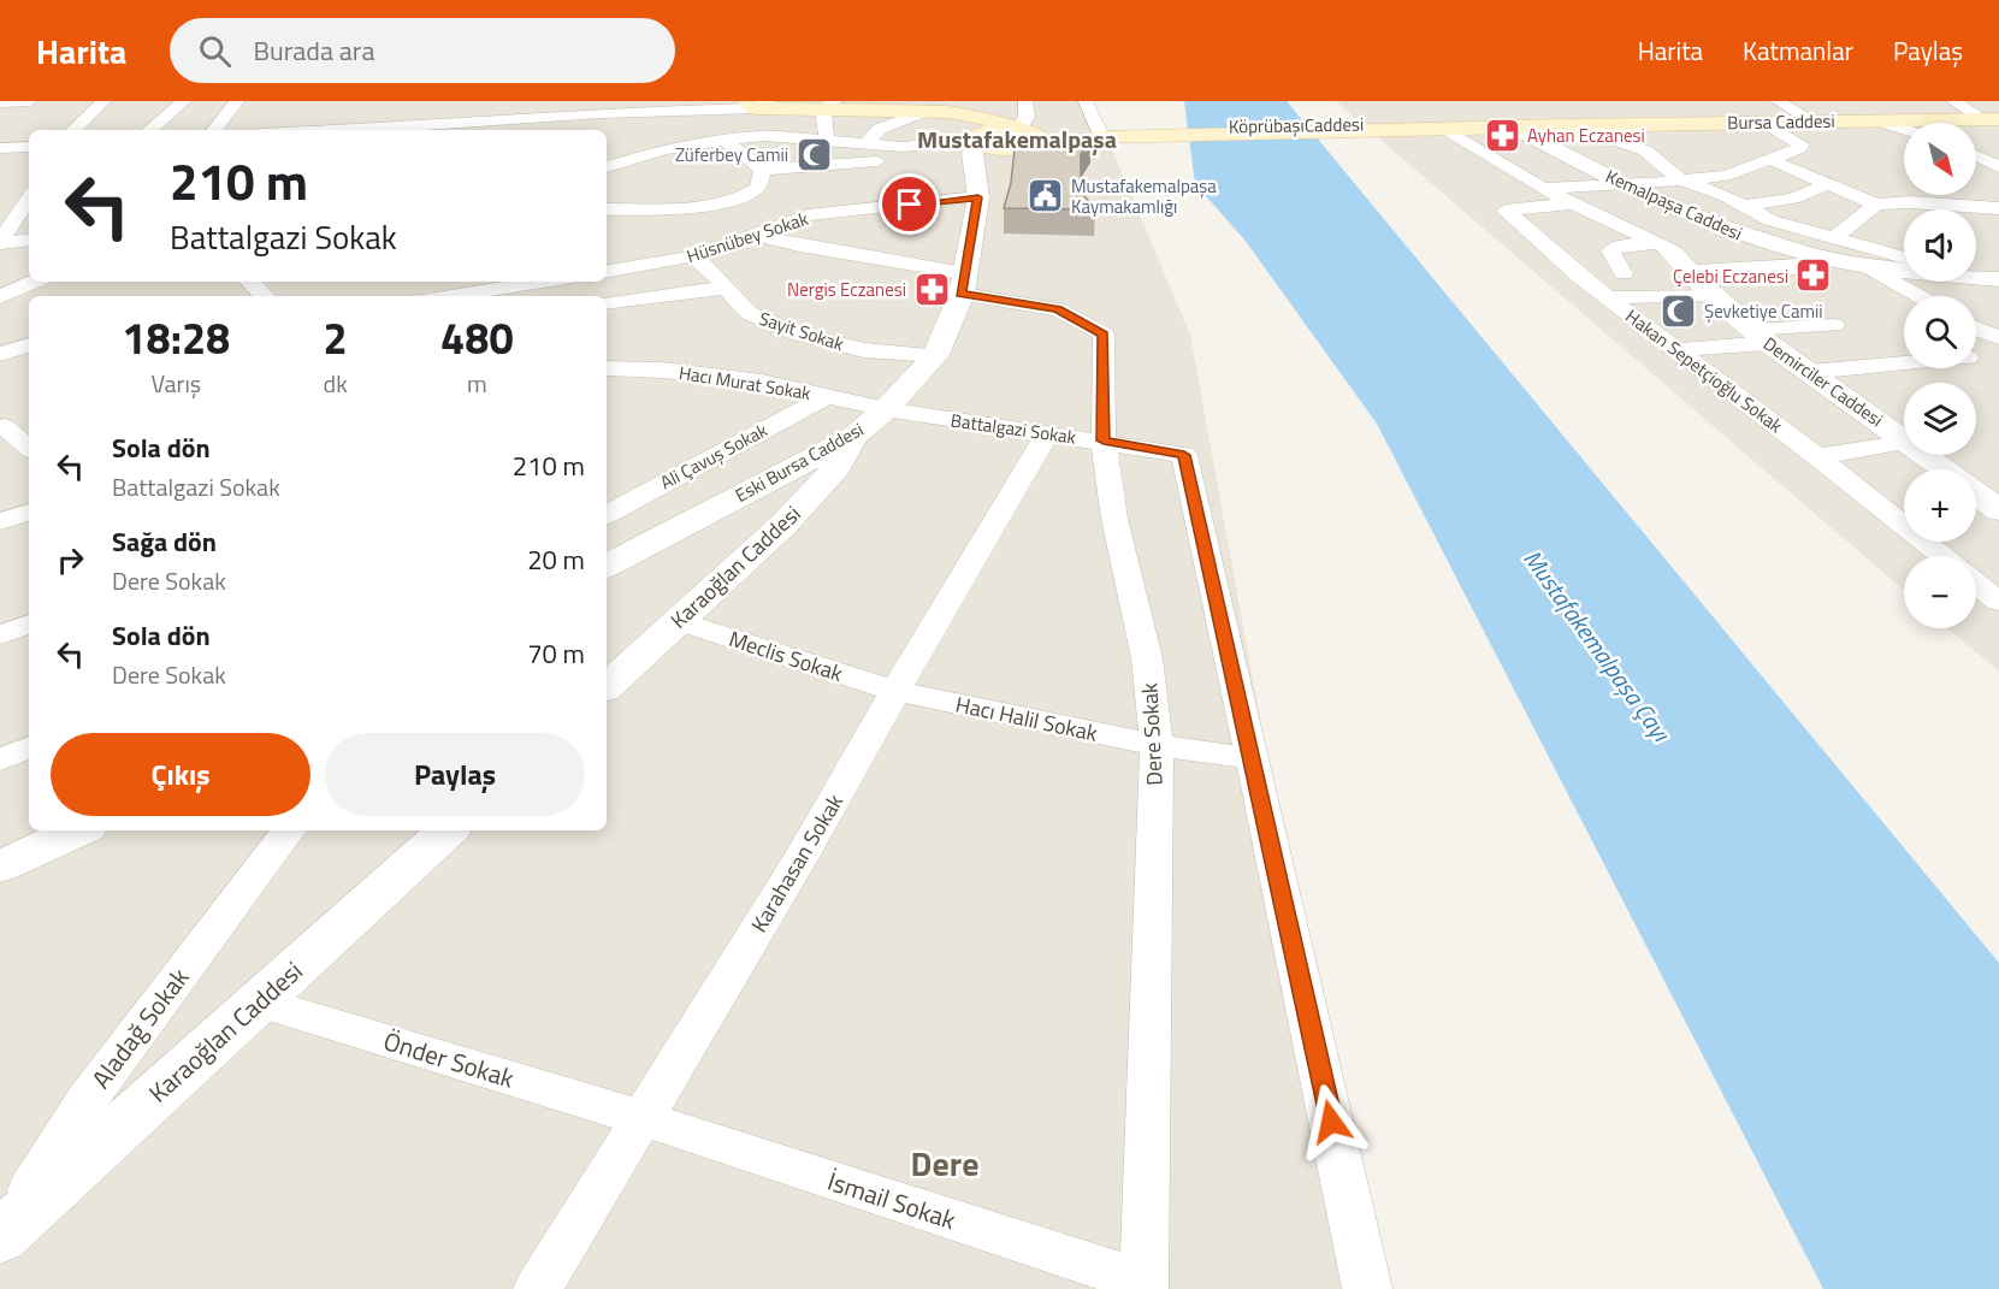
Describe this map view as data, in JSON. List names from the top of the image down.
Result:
{
  "streets": {
    "main road": ["Bursa Caddesi", "KöprübaşıCaddesi"],
    "street": [
      "Kemalpaşa Caddesi",
      "Hüsnübey Sokak",
      "Sayit Sokak",
      "Hakan Sepetçioğlu Sokak",
      "Demirciler Caddesi",
      "Hacı Murat Sokak",
      "Battalgazi Sokak",
      "Ali Çavuş Sokak",
      "Eski Bursa Caddesi",
      "Karaoğlan Caddesi",
      "Meclis Sokak",
      "Hacı Halil Sokak",
      "Dere Sokak",
      "Karahasan Sokak",
      "Aladağ Sokak",
      "Önder Sokak",
      "İsmail Sokak"
    ]
  },
  "crossings": [
    ["Bursa Caddesi", "KöprübaşıCaddesi"],
    ["Bursa Caddesi", "Kemalpaşa Caddesi"],
    ["KöprübaşıCaddesi", "Kemalpaşa Caddesi"],
    ["KöprübaşıCaddesi", "Eski Bursa Caddesi"],
    ["Hüsnübey Sokak", "Sayit Sokak"],
    ["Hüsnübey Sokak", "Eski Bursa Caddesi"],
    ["Sayit Sokak", "Eski Bursa Caddesi"],
    ["Hakan Sepetçioğlu Sokak", "Demirciler Caddesi"],
    ["Hacı Murat Sokak", "Battalgazi Sokak"],
    ["Hacı Murat Sokak", "Ali Çavuş Sokak"],
    ["Hacı Murat Sokak", "Eski Bursa Caddesi"],
    ["Battalgazi Sokak", "Eski Bursa Caddesi"],
    ["Battalgazi Sokak", "Hacı Halil Sokak"],
    ["Battalgazi Sokak", "Dere Sokak"],
    ["Battalgazi Sokak", "Karahasan Sokak"],
    ["Eski Bursa Caddesi", "Karaoğlan Caddesi"],
    ["Eski Bursa Caddesi", "Dere Sokak"],
    ["Karaoğlan Caddesi", "Meclis Sokak"],
    ["Karaoğlan Caddesi", "Aladağ Sokak"],
    ["Karaoğlan Caddesi", "Önder Sokak"],
    ["Meclis Sokak", "Hacı Halil Sokak"],
    ["Meclis Sokak", "Karahasan Sokak"],
    ["Hacı Halil Sokak", "Dere Sokak"],
    ["Hacı Halil Sokak", "Karahasan Sokak"],
    ["Dere Sokak", "İsmail Sokak"],
    ["Karahasan Sokak", "Önder Sokak"],
    ["Karahasan Sokak", "İsmail Sokak"],
    ["Önder Sokak", "İsmail Sokak"]
  ],
  "districts": ["Mustafakemalpaşa", "Dere"],
  "water": ["Mustafakemalpaşa Çayı"],
  "places": {
    "pharmacy": ["Ayhan Eczanesi", "Çelebi Eczanesi", "Nergis Eczanesi"],
    "mosque": ["Züferbey Camii", "Şevketiye Camii"],
    "public building": ["Mustafakemalpaşa Kaymakamlığı"]
  },
  "north": "bottom right",
  "page": {
    "header": "Harita",
    "search": "Burada ara",
    "nav": ["Harita", "Katmanlar", "Paylaş"],
    "map_buttons": ["+", "−"],
    "turn": ["210 m", "Battalgazi Sokak"],
    "eta": [
      "18:28",
      "Varış",
      "2",
      "dk",
      "480",
      "m"
    ],
    "list": [
      {
        "name": "Sola dön",
        "note": "Battalgazi Sokak",
        "value": "210 m"
      },
      {
        "name": "Sağa dön",
        "note": "Dere Sokak",
        "value": "20 m"
      },
      {
        "name": "Sola dön",
        "note": "Dere Sokak",
        "value": "70 m"
      }
    ],
    "buttons": ["Çıkış", "Paylaş"]
  }
}
